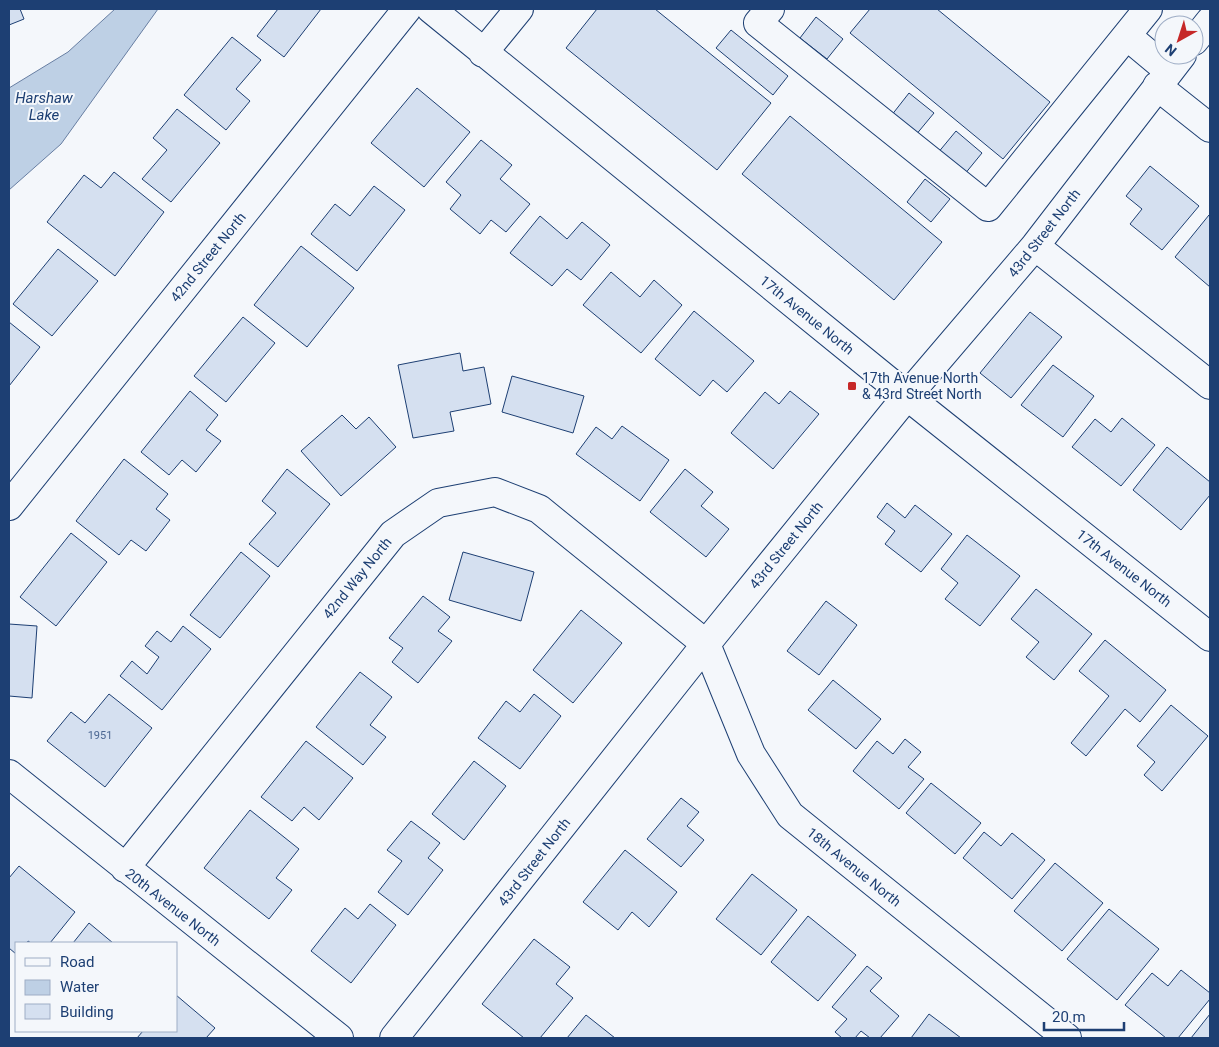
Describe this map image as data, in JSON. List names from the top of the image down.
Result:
{
  "streets": {
    "street": [
      "43rd Street North",
      "42nd Street North",
      "17th Avenue North",
      "42nd Way North",
      "18th Avenue North",
      "20th Avenue North"
    ]
  },
  "crossings": [
    ["43rd Street North", "17th Avenue North"],
    ["43rd Street North", "42nd Way North"],
    ["43rd Street North", "18th Avenue North"],
    ["42nd Way North", "18th Avenue North"],
    ["42nd Way North", "20th Avenue North"]
  ],
  "water": ["Harshaw Lake"],
  "places": {
    "transit": ["17th Avenue North & 43rd Street North"]
  },
  "house_numbers": ["1951"],
  "legend": ["Road", "Water", "Building"],
  "scale_bar": "20 m",
  "north": "bottom left"
}
